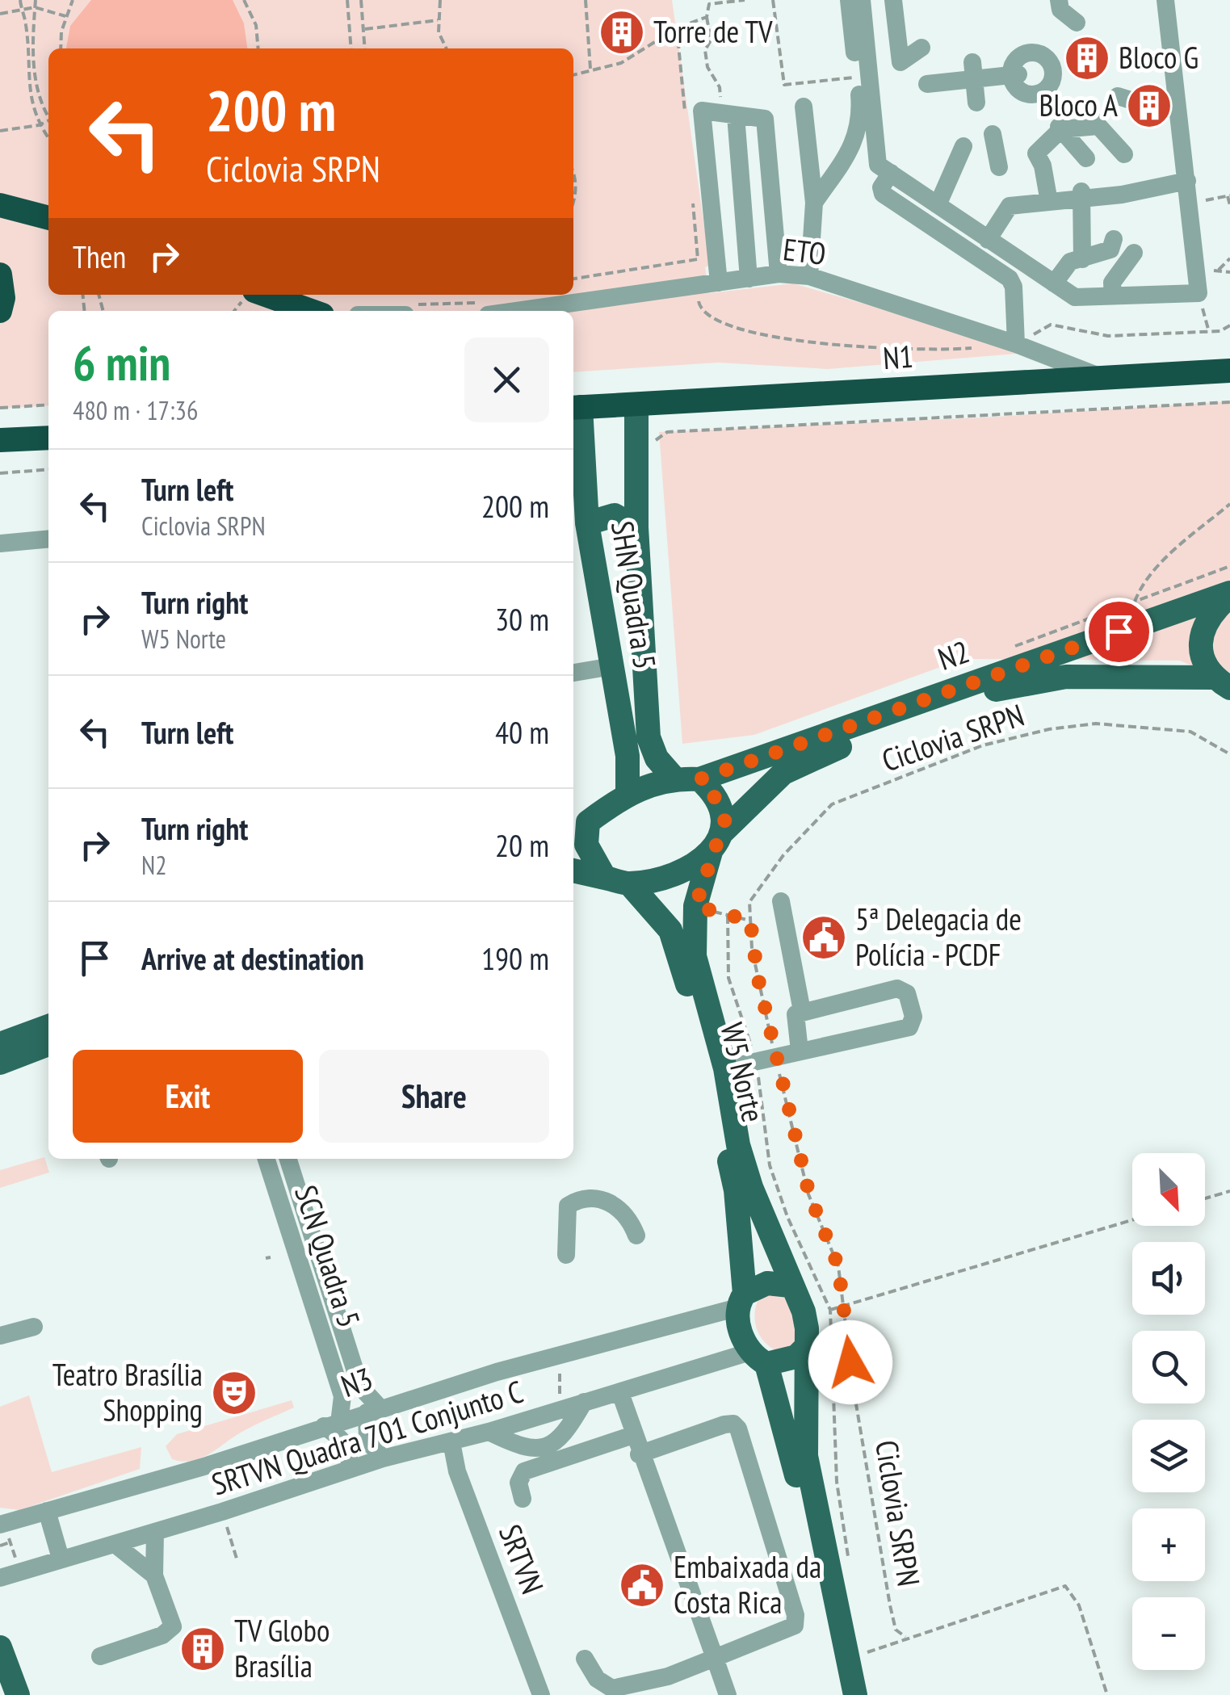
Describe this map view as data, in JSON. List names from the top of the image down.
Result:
{
  "streets": {
    "highway": ["N1"],
    "main road": ["SHN Quadra 5", "N2", "W5 Norte"],
    "street": [
      "ETO",
      "SCN Quadra 5",
      "N3",
      "SRTVN Quadra 701 Conjunto C",
      "SRTVN"
    ],
    "path": ["Ciclovia SRPN"]
  },
  "crossings": [
    ["ETO", "N1"],
    ["N1", "SHN Quadra 5"],
    ["SHN Quadra 5", "N2"],
    ["SHN Quadra 5", "W5 Norte"],
    ["N2", "W5 Norte"],
    ["W5 Norte", "N3"],
    ["W5 Norte", "SRTVN Quadra 701 Conjunto C"],
    ["SCN Quadra 5", "N3"],
    ["N3", "SRTVN Quadra 701 Conjunto C"],
    ["SRTVN Quadra 701 Conjunto C", "SRTVN"]
  ],
  "places": {
    "building": [
      "Torre de TV",
      "Bloco G",
      "Bloco A",
      "TV Globo Brasília"
    ],
    "public building": ["5ª Delegacia de Polícia - PCDF", "Embaixada da Costa Rica"],
    "theatre": ["Teatro Brasília Shopping"]
  },
  "north": "bottom right",
  "page": {
    "turn": ["200 m", "Ciclovia SRPN"],
    "then": "Then",
    "heading": ["6 min", "480 m · 17:36"],
    "list": [
      {
        "name": "Turn left",
        "note": "Ciclovia SRPN",
        "value": "200 m"
      },
      {
        "name": "Turn right",
        "note": "W5 Norte",
        "value": "30 m"
      },
      {
        "name": "Turn left",
        "value": "40 m"
      },
      {
        "name": "Turn right",
        "note": "N2",
        "value": "20 m"
      },
      {
        "name": "Arrive at destination",
        "value": "190 m"
      }
    ],
    "buttons": ["Exit", "Share"],
    "map_buttons": ["+", "−"]
  }
}
